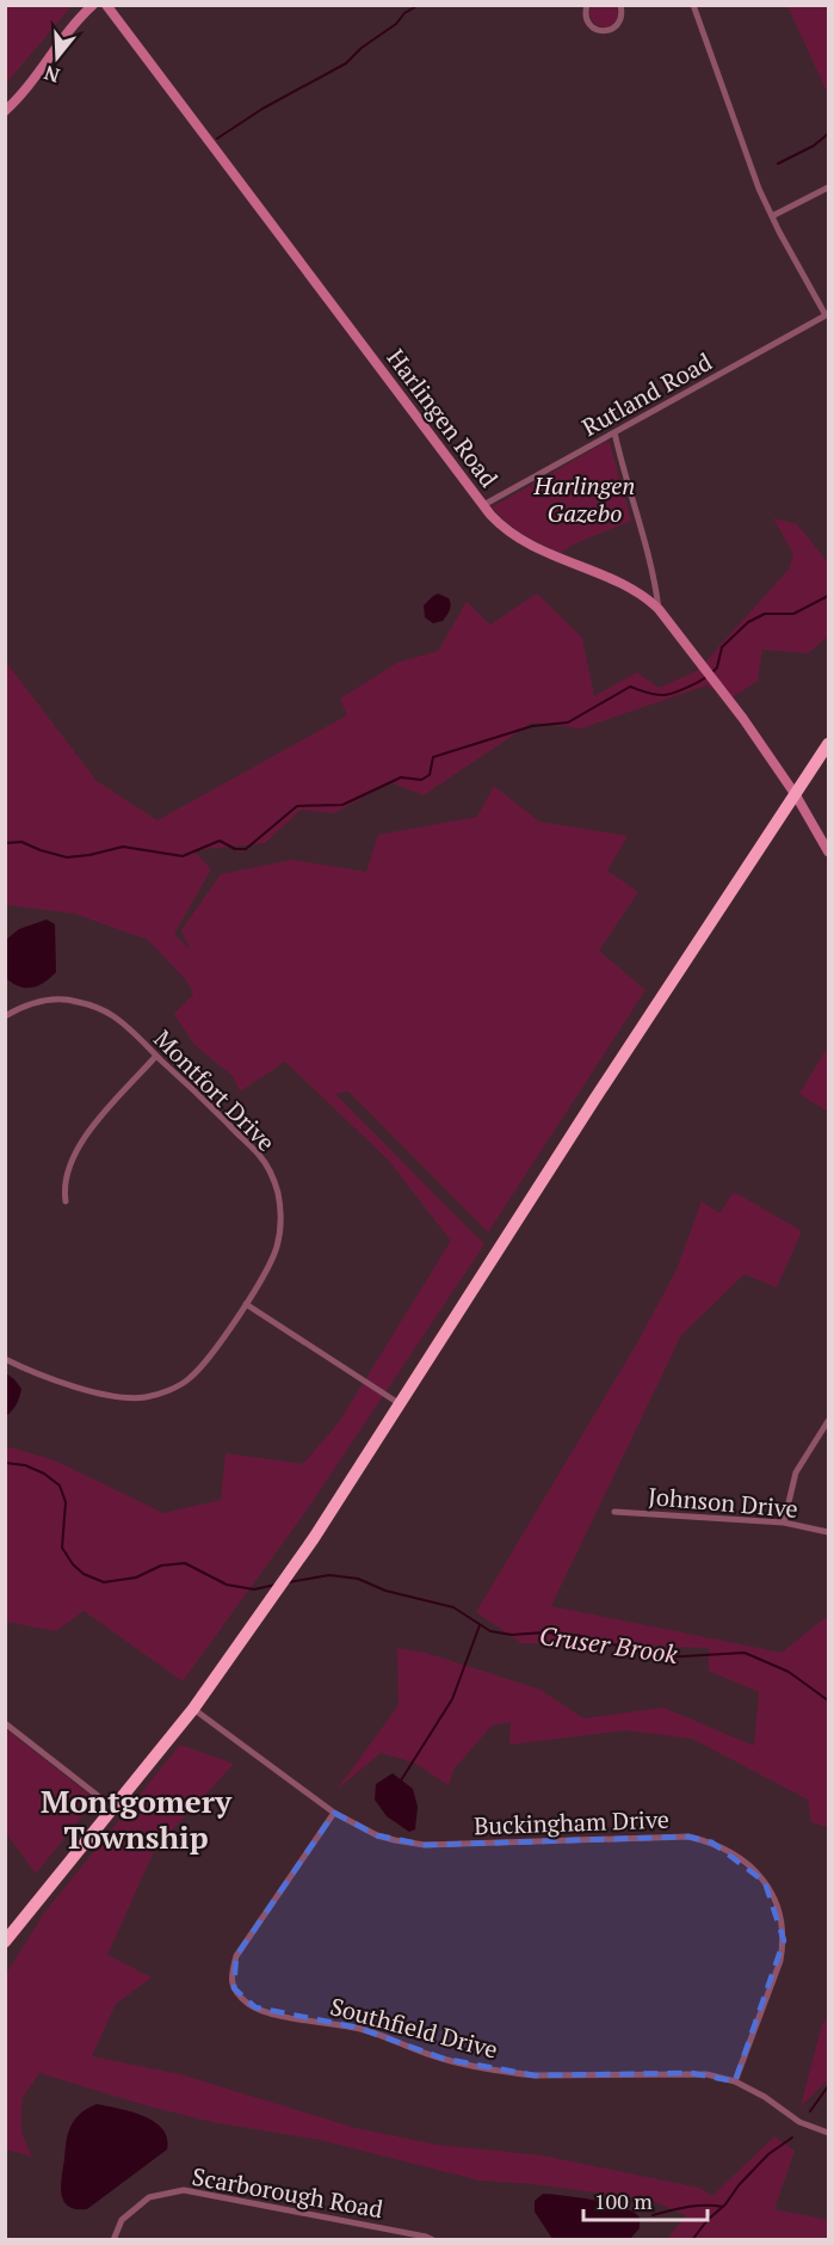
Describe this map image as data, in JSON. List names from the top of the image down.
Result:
{
  "streets": {
    "street": [
      "Rutland Road",
      "Harlingen Road",
      "Montfort Drive",
      "Johnson Drive",
      "Buckingham Drive",
      "Southfield Drive",
      "Scarborough Road"
    ]
  },
  "crossings": [
    ["Rutland Road", "Harlingen Road"],
    ["Buckingham Drive", "Southfield Drive"]
  ],
  "districts": ["Montgomery Township"],
  "water": ["Cruser Brook"],
  "parks": ["Harlingen Gazebo"],
  "scale_bar": "100 m",
  "north": "bottom"
}
